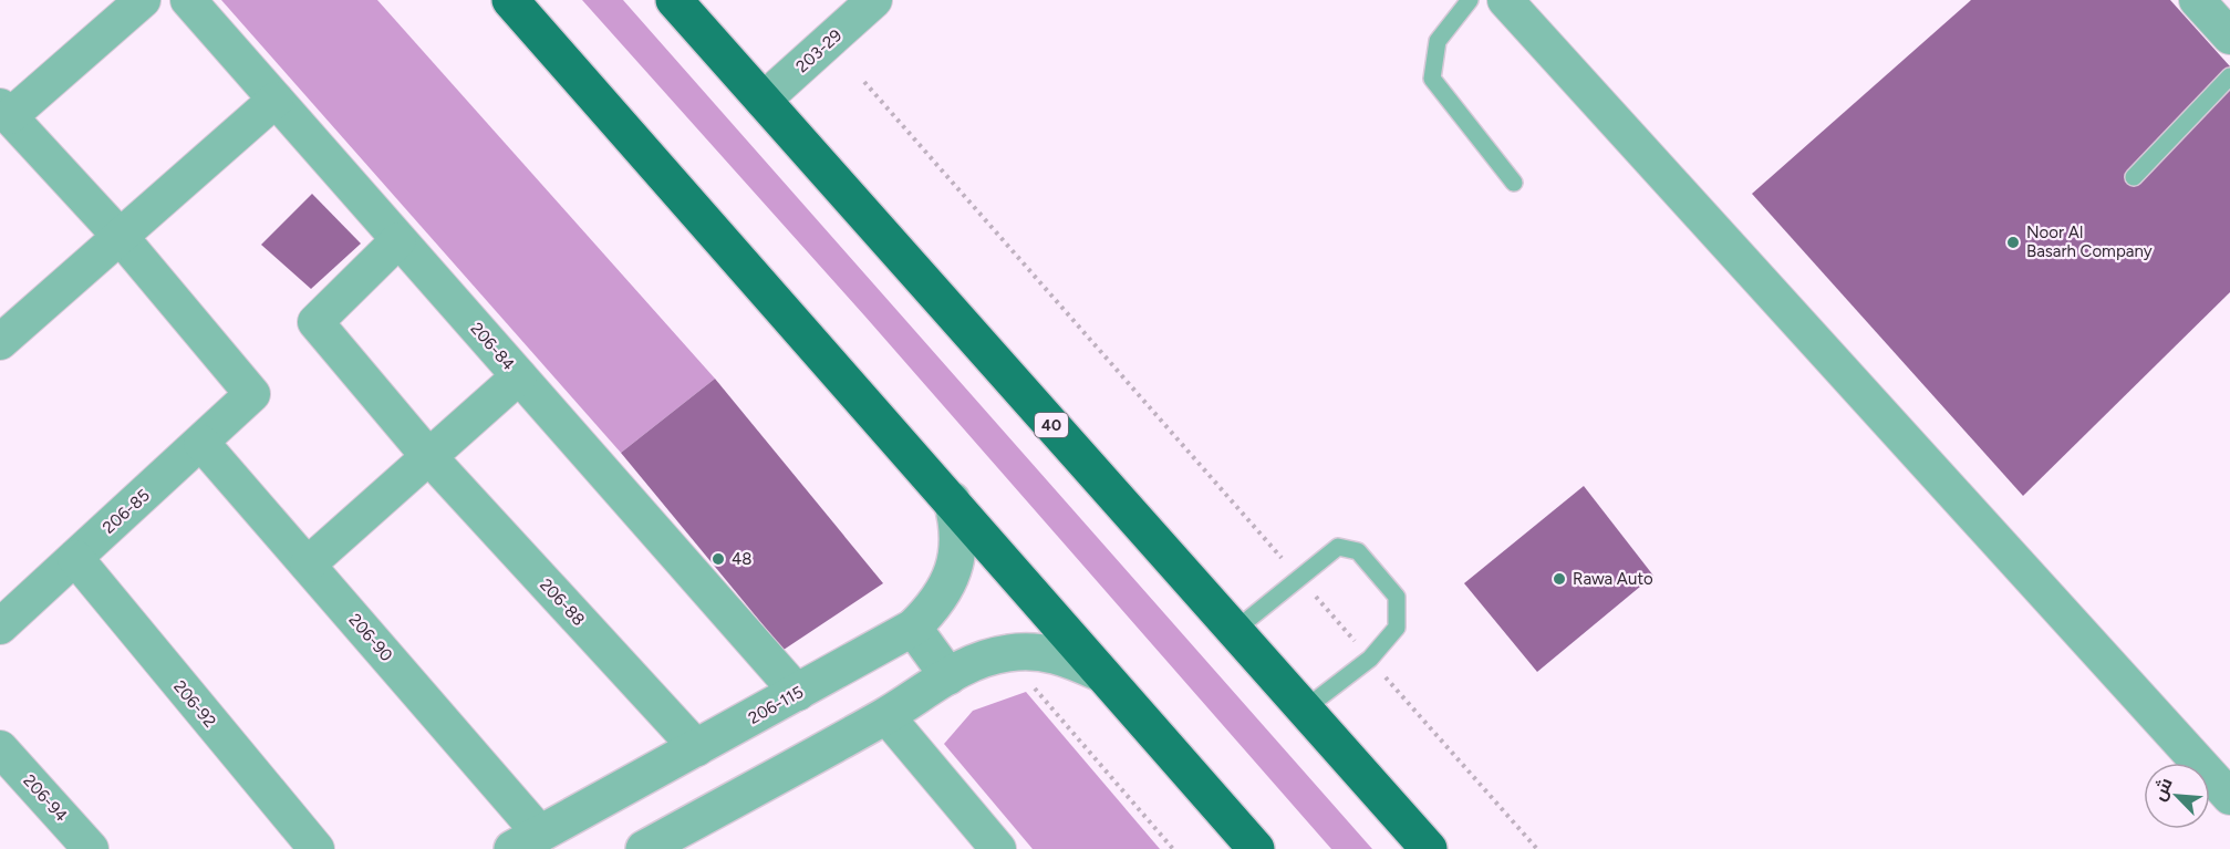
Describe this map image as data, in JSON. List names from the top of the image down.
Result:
{
  "streets": {
    "highway": ["40"],
    "street": [
      "203-29",
      "206-84",
      "206-85",
      "206-88",
      "206-90",
      "206-92",
      "206-115",
      "206-94"
    ]
  },
  "crossings": [
    ["203-29", "40"],
    ["206-84", "206-88"],
    ["206-84", "206-115"],
    ["206-85", "206-90"],
    ["206-85", "206-92"],
    ["206-88", "206-115"],
    ["206-90", "206-115"]
  ],
  "places": ["Noor Al Basarh Company", "48", "Rawa Auto"],
  "north": "top left"
}
